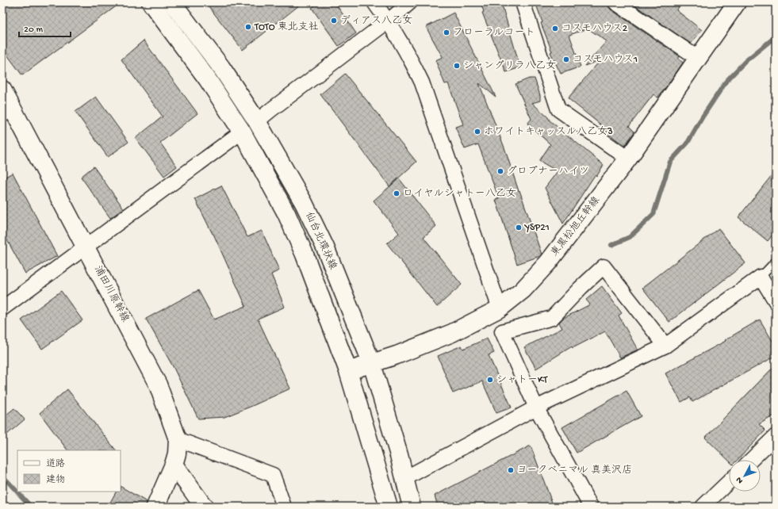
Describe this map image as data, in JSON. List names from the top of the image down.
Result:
{
  "streets": {
    "main road": ["東黒松旭丘幹線", "仙台北環状線", "浦田川原幹線"]
  },
  "crossings": [
    ["東黒松旭丘幹線", "仙台北環状線"]
  ],
  "places": [
    "ディアス八乙女",
    "TOTO 東北支社",
    "コスモハウス2",
    "フローラルコート",
    "コスモハウス1",
    "シャングリラ八乙女",
    "ホワイトキャッスル八乙女3",
    "グロブナーハイツ",
    "ロイヤルシャトー八乙女",
    "YSP21",
    "シャトーKT",
    "ヨークベニマル 真美沢店"
  ],
  "legend": ["道路", "建物"],
  "scale_bar": "20 m",
  "north": "bottom left"
}
